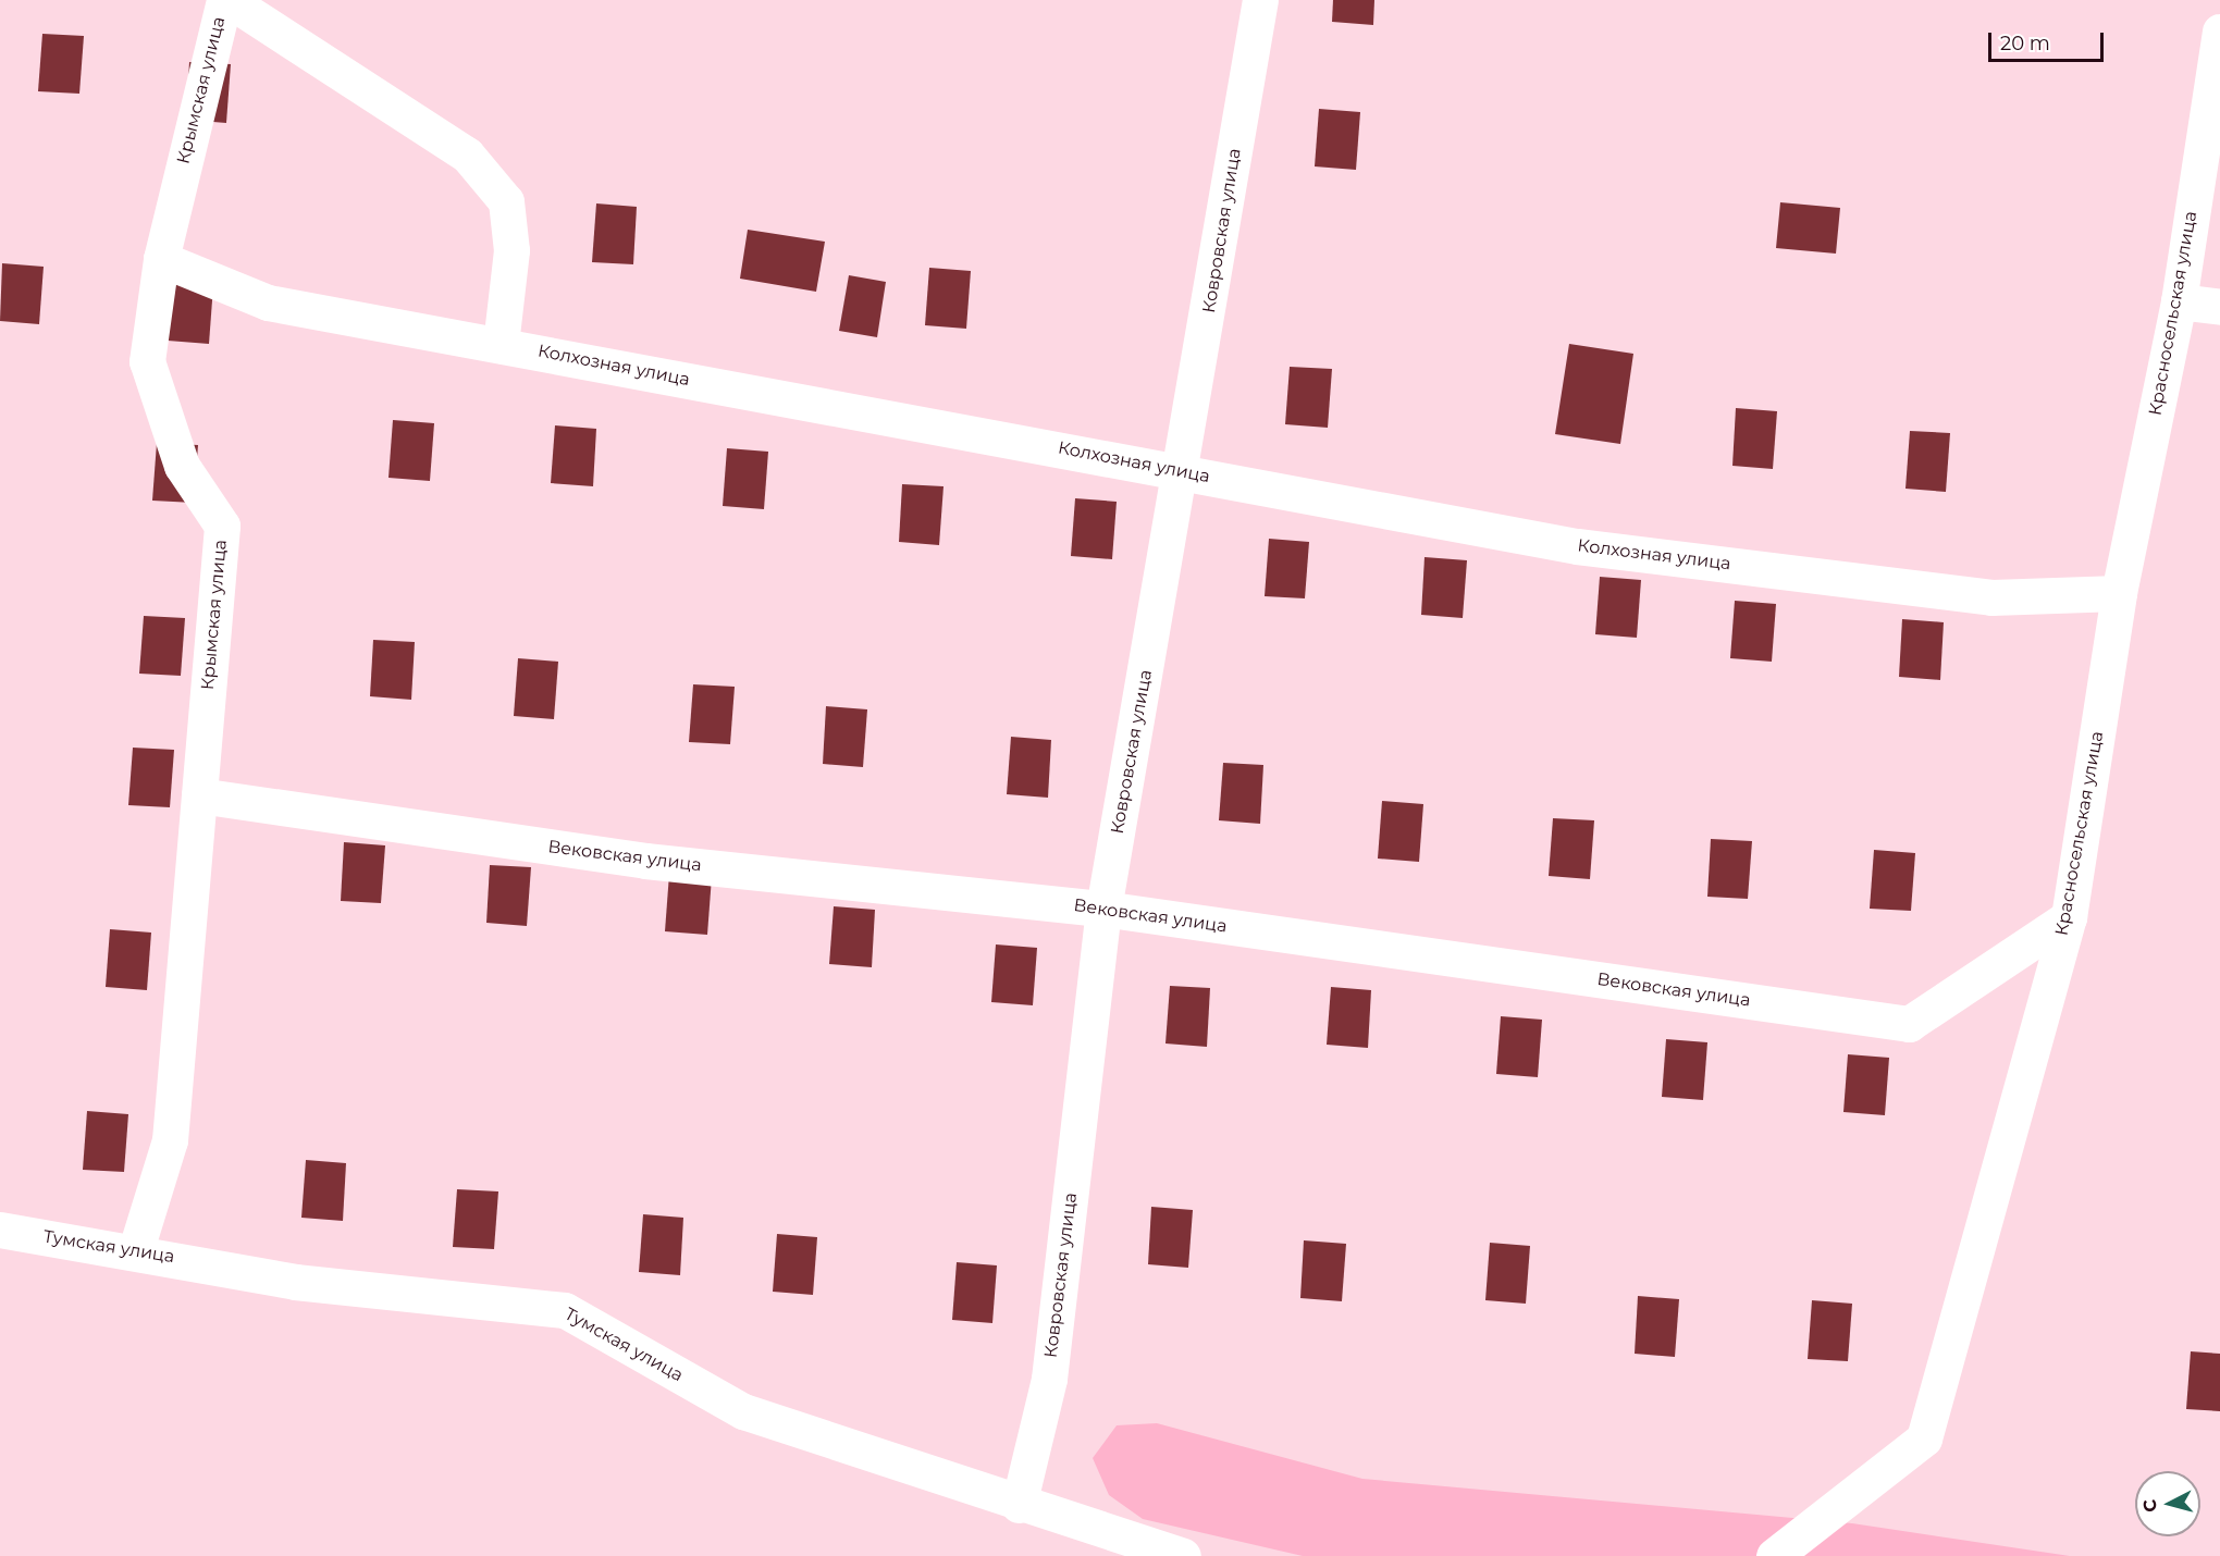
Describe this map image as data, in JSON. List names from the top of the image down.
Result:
{
  "streets": {
    "street": [
      "Крымская улица",
      "Ковровская улица",
      "Красносельская улица",
      "Колхозная улица",
      "Вековская улица",
      "Тумская улица"
    ]
  },
  "crossings": [
    ["Крымская улица", "Колхозная улица"],
    ["Крымская улица", "Вековская улица"],
    ["Крымская улица", "Тумская улица"],
    ["Ковровская улица", "Колхозная улица"],
    ["Ковровская улица", "Вековская улица"],
    ["Ковровская улица", "Тумская улица"],
    ["Красносельская улица", "Колхозная улица"],
    ["Красносельская улица", "Вековская улица"]
  ],
  "scale_bar": "20 m",
  "north": "left"
}
